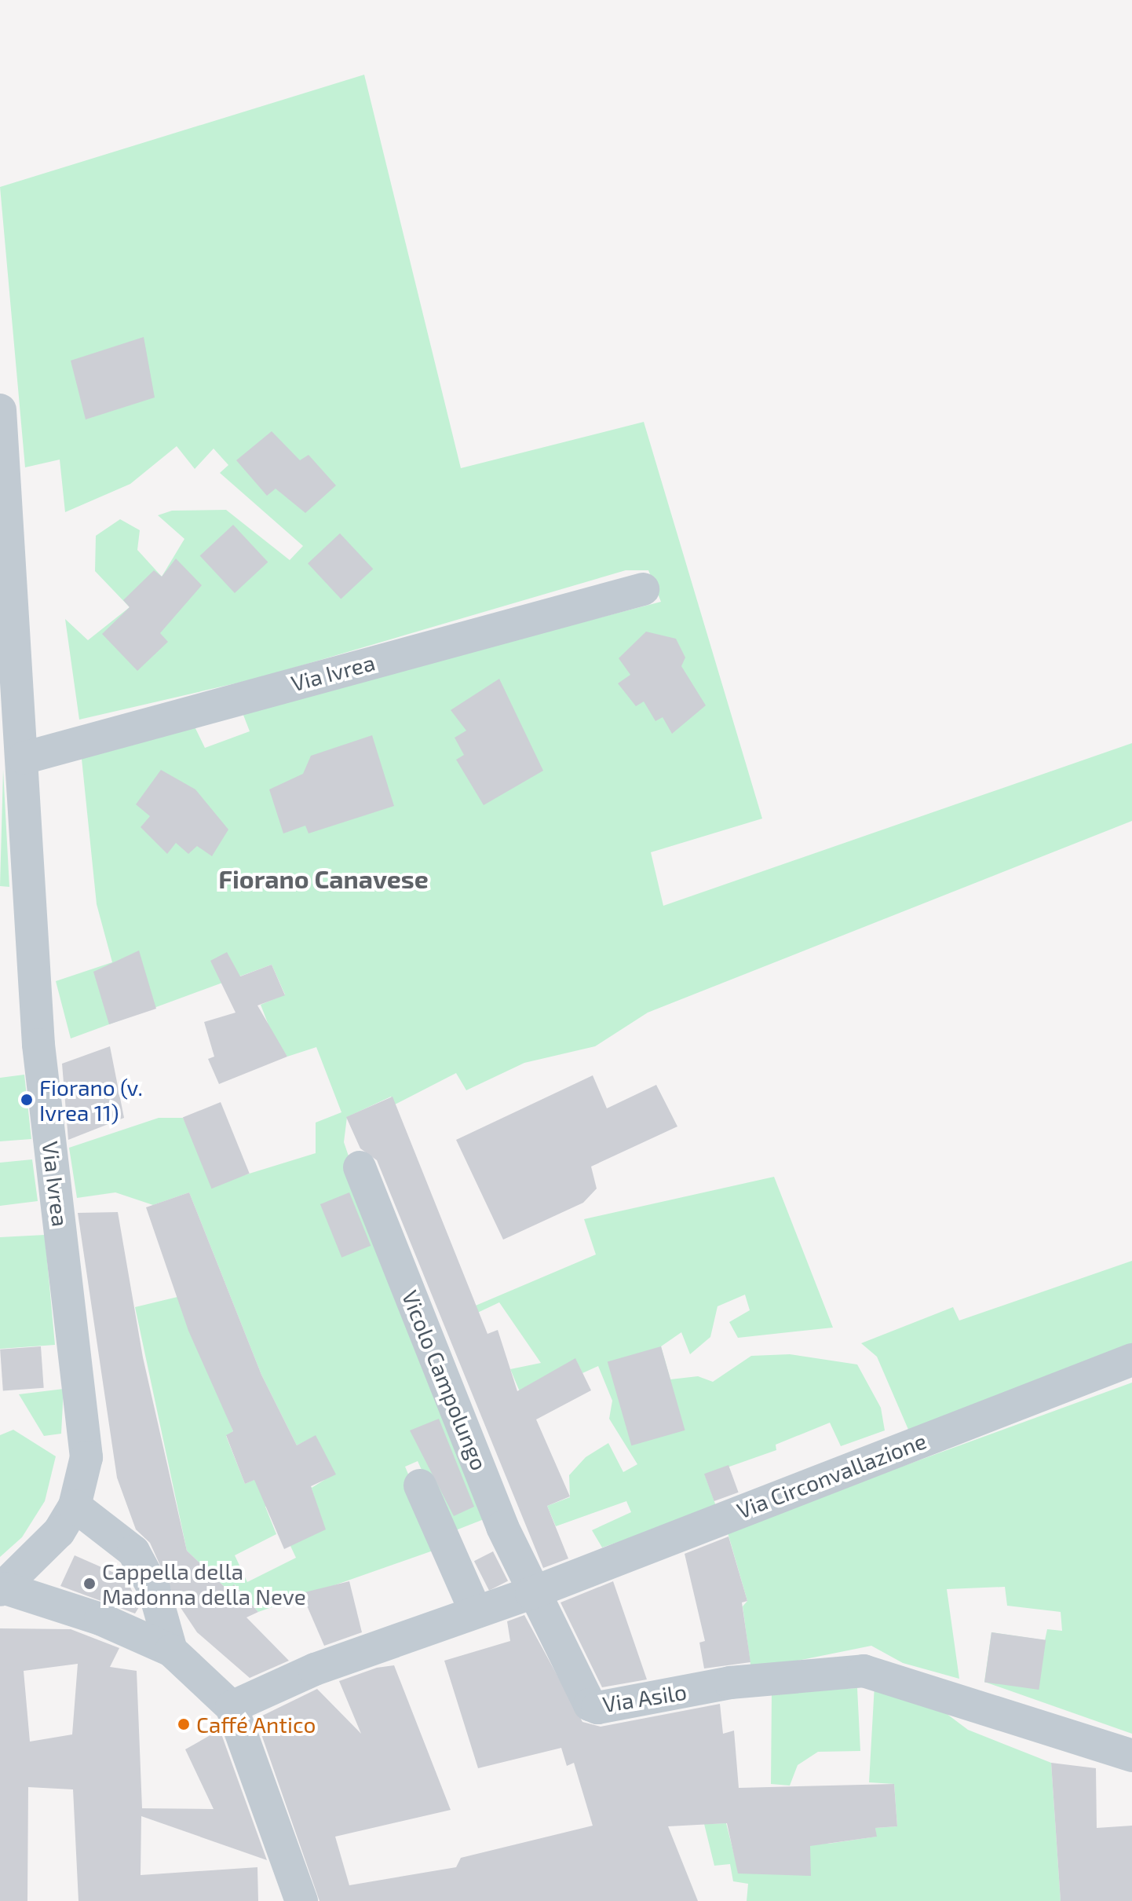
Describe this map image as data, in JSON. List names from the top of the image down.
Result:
{
  "streets": {
    "street": [
      "Via Ivrea",
      "Vicolo Campolungo",
      "Via Circonvallazione",
      "Via Asilo"
    ]
  },
  "crossings": [
    ["Vicolo Campolungo", "Via Circonvallazione"],
    ["Vicolo Campolungo", "Via Asilo"],
    ["Via Circonvallazione", "Via Asilo"]
  ],
  "districts": ["Fiorano Canavese"],
  "places": ["Fiorano (v. Ivrea 11)", "Cappella della Madonna della Neve", "Caffé Antico"]
}
